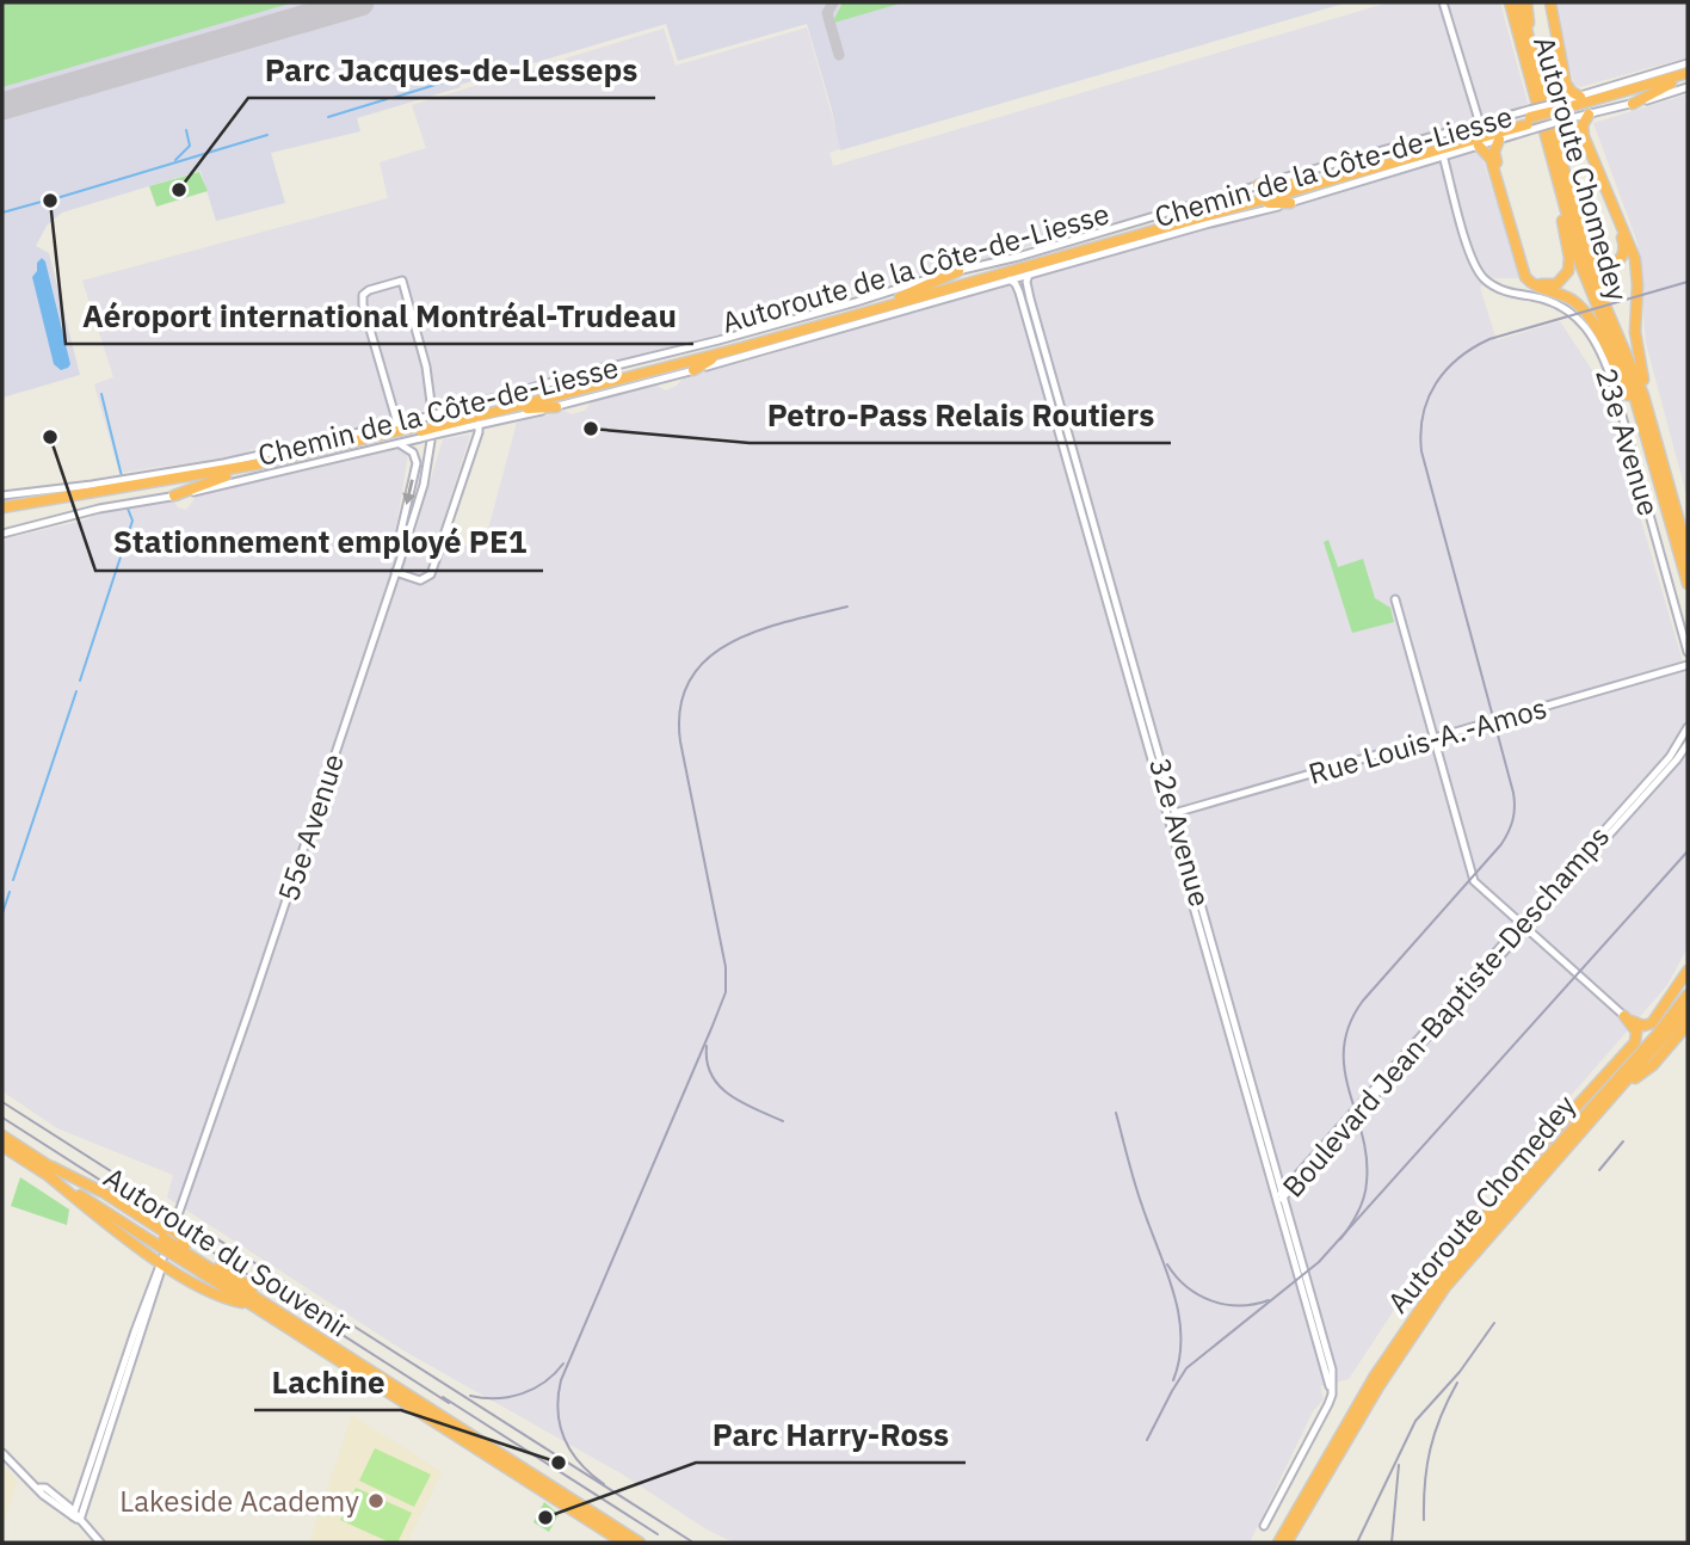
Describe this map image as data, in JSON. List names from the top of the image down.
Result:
{
  "streets": {
    "highway": ["Autoroute Chomedey", "Autoroute de la Côte-de-Liesse", "Autoroute du Souvenir"],
    "street": [
      "Chemin de la Côte-de-Liesse",
      "23e Avenue",
      "Rue Louis-A.-Amos",
      "55e Avenue",
      "32e Avenue",
      "Boulevard Jean-Baptiste-Deschamps"
    ]
  },
  "crossings": [
    ["Chemin de la Côte-de-Liesse", "Autoroute de la Côte-de-Liesse"],
    ["Chemin de la Côte-de-Liesse", "23e Avenue"],
    ["Chemin de la Côte-de-Liesse", "32e Avenue"],
    ["Rue Louis-A.-Amos", "32e Avenue"],
    ["32e Avenue", "Boulevard Jean-Baptiste-Deschamps"]
  ],
  "places": [
    "Parc Jacques-de-Lesseps",
    "Aéroport international Montréal-Trudeau",
    "Petro-Pass Relais Routiers",
    "Stationnement employé PE1",
    "Lachine",
    "Lakeside Academy",
    "Parc Harry-Ross"
  ]
}
